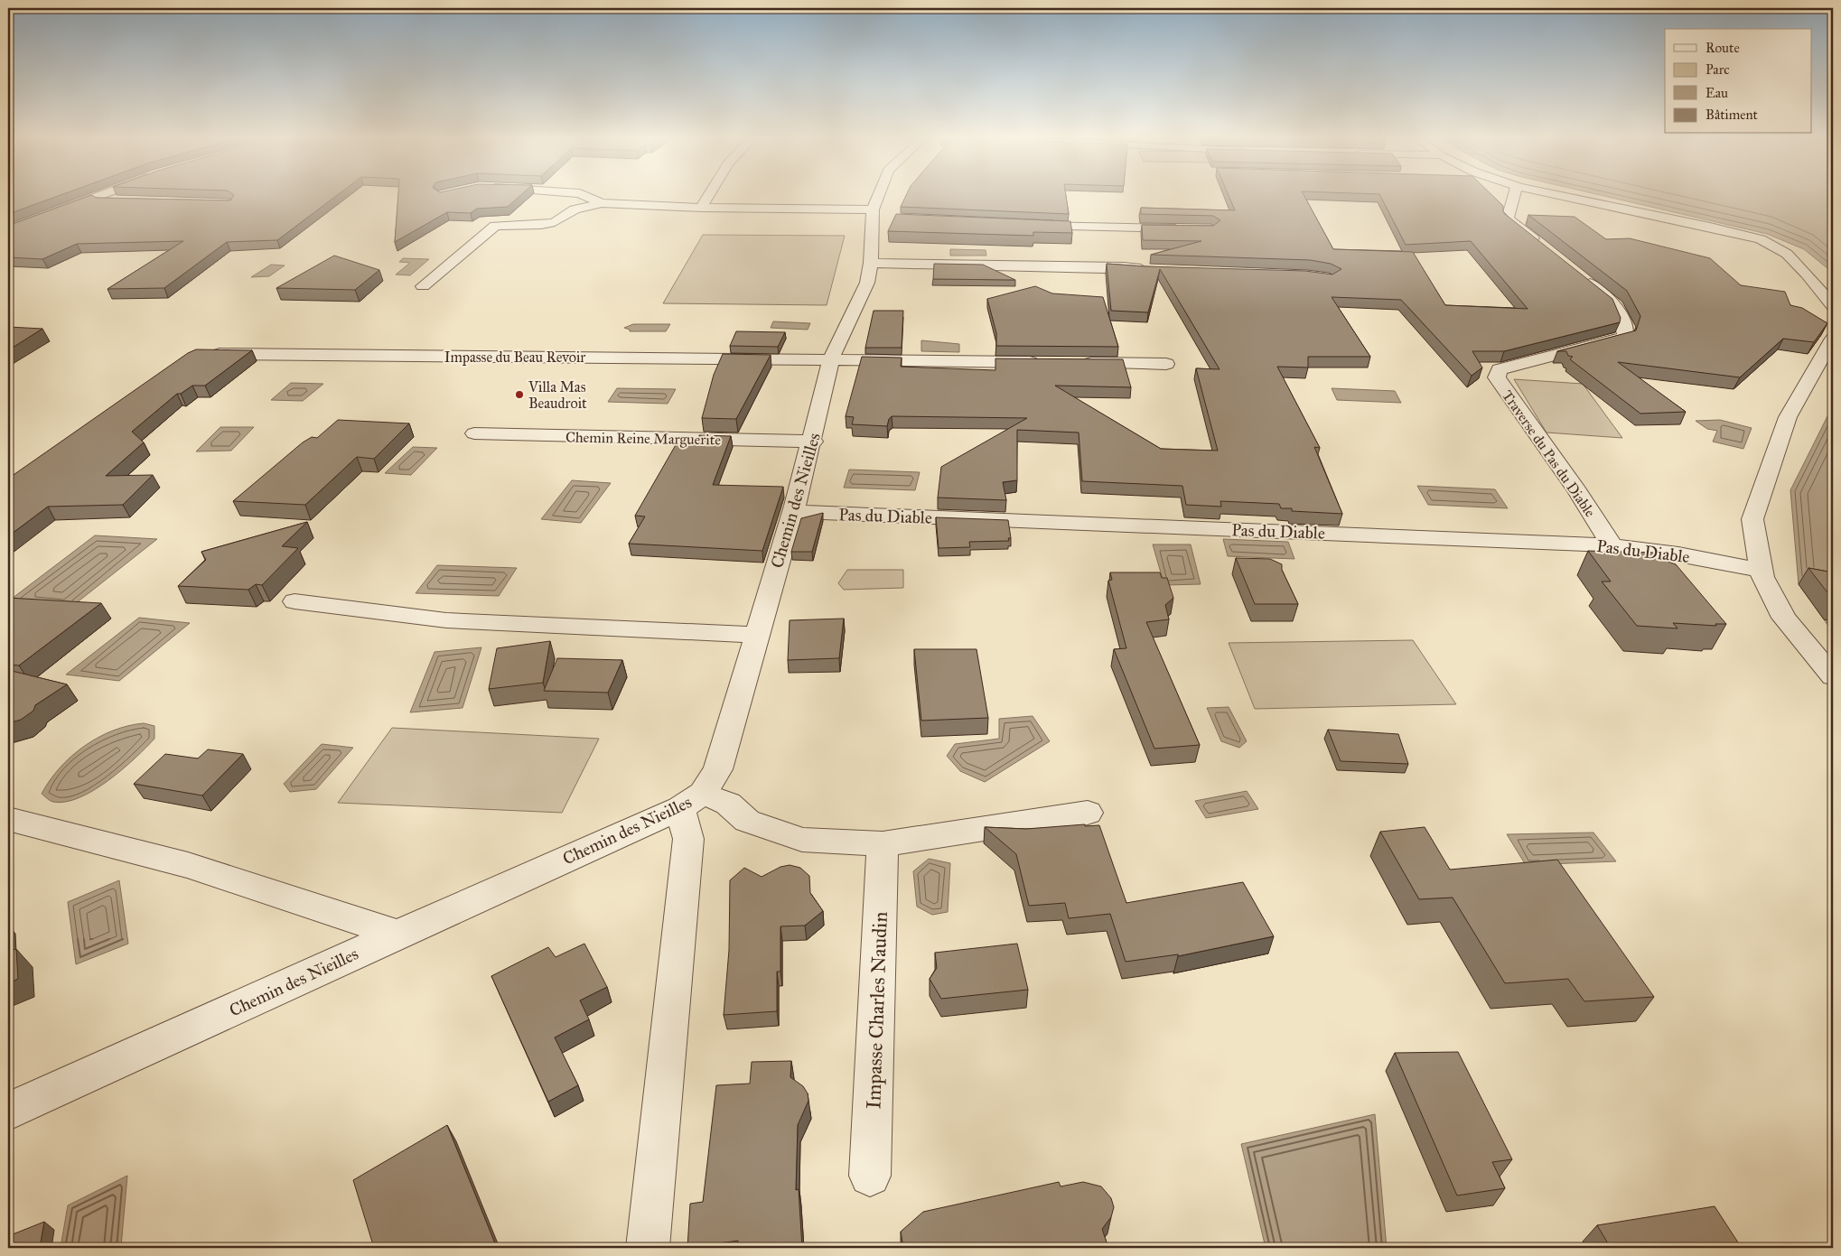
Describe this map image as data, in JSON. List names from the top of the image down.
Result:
{
  "streets": {
    "street": [
      "Impasse du Beau Revoir",
      "Chemin Reine Marguerite",
      "Traverse du Pas du Diable",
      "Chemin des Nieilles",
      "Pas du Diable",
      "Impasse Charles Naudin"
    ]
  },
  "crossings": [
    ["Impasse du Beau Revoir", "Chemin des Nieilles"],
    ["Chemin Reine Marguerite", "Chemin des Nieilles"],
    ["Traverse du Pas du Diable", "Pas du Diable"],
    ["Chemin des Nieilles", "Pas du Diable"]
  ],
  "places": ["Villa Mas Beaudroit"],
  "legend": [
    "Route",
    "Parc",
    "Eau",
    "Bâtiment"
  ]
}
